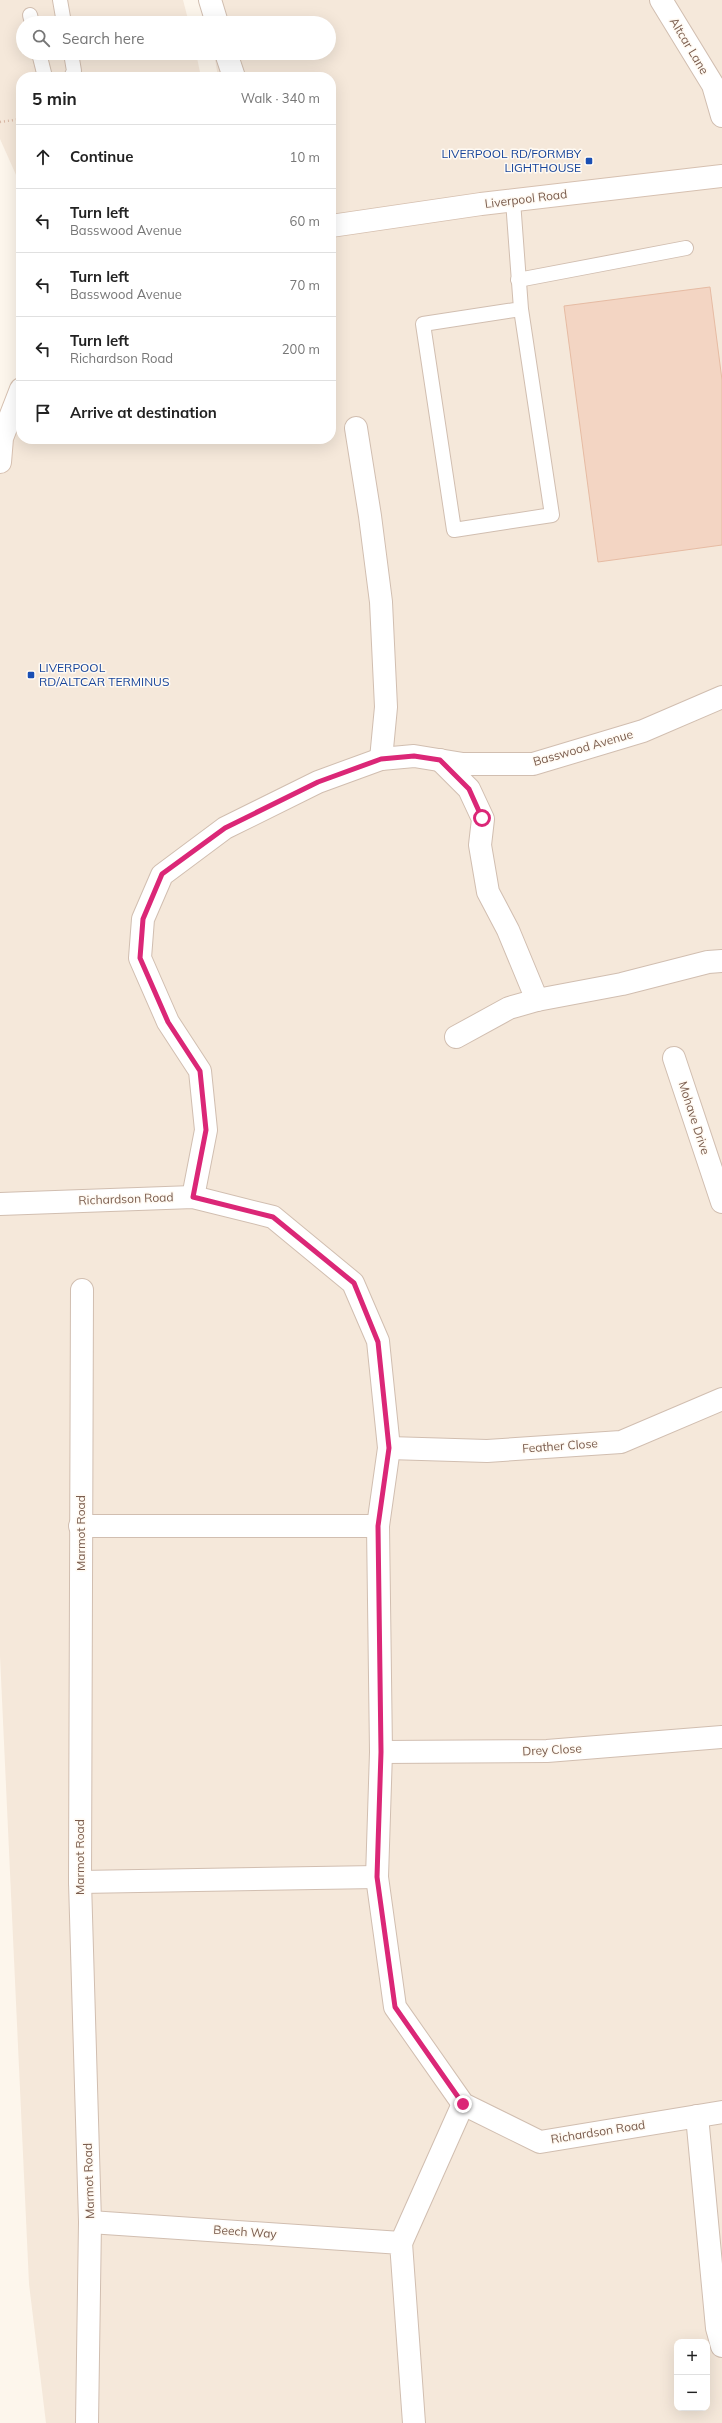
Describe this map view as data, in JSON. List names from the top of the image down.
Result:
{
  "streets": {
    "street": [
      "Altcar Lane",
      "Liverpool Road",
      "Basswood Avenue",
      "Mohave Drive",
      "Richardson Road",
      "Feather Close",
      "Marmot Road",
      "Drey Close",
      "Beech Way"
    ]
  },
  "crossings": [
    ["Basswood Avenue", "Richardson Road"],
    ["Richardson Road", "Feather Close"],
    ["Richardson Road", "Drey Close"],
    ["Marmot Road", "Beech Way"]
  ],
  "places": {
    "transit": ["LIVERPOOL RD/FORMBY LIGHTHOUSE", "LIVERPOOL RD/ALTCAR TERMINUS"]
  },
  "page": {
    "search": "Search here",
    "heading": ["5 min", "Walk · 340 m"],
    "list": [
      ["Continue", "10 m"],
      ["Turn left", "Basswood Avenue", "60 m"],
      ["Turn left", "Basswood Avenue", "70 m"],
      ["Turn left", "Richardson Road", "200 m"],
      "Arrive at destination"
    ],
    "map_buttons": ["+", "−"]
  }
}
